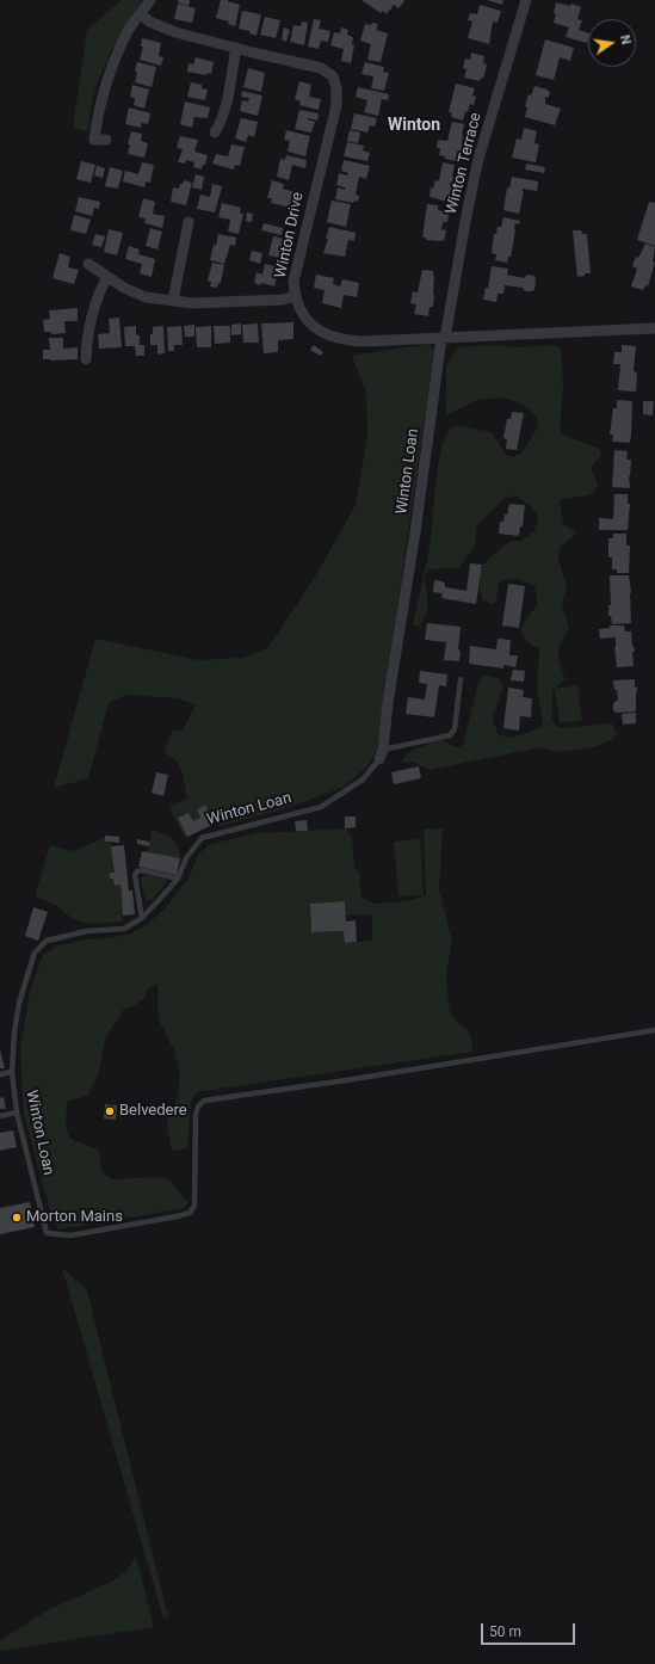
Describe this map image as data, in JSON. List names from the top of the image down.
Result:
{
  "streets": {
    "street": ["Winton Terrace", "Winton Drive", "Winton Loan"]
  },
  "crossings": [
    ["Winton Terrace", "Winton Drive"],
    ["Winton Terrace", "Winton Loan"],
    ["Winton Drive", "Winton Loan"]
  ],
  "districts": ["Winton"],
  "places": ["Belvedere", "Morton Mains"],
  "scale_bar": "50 m",
  "north": "right"
}
